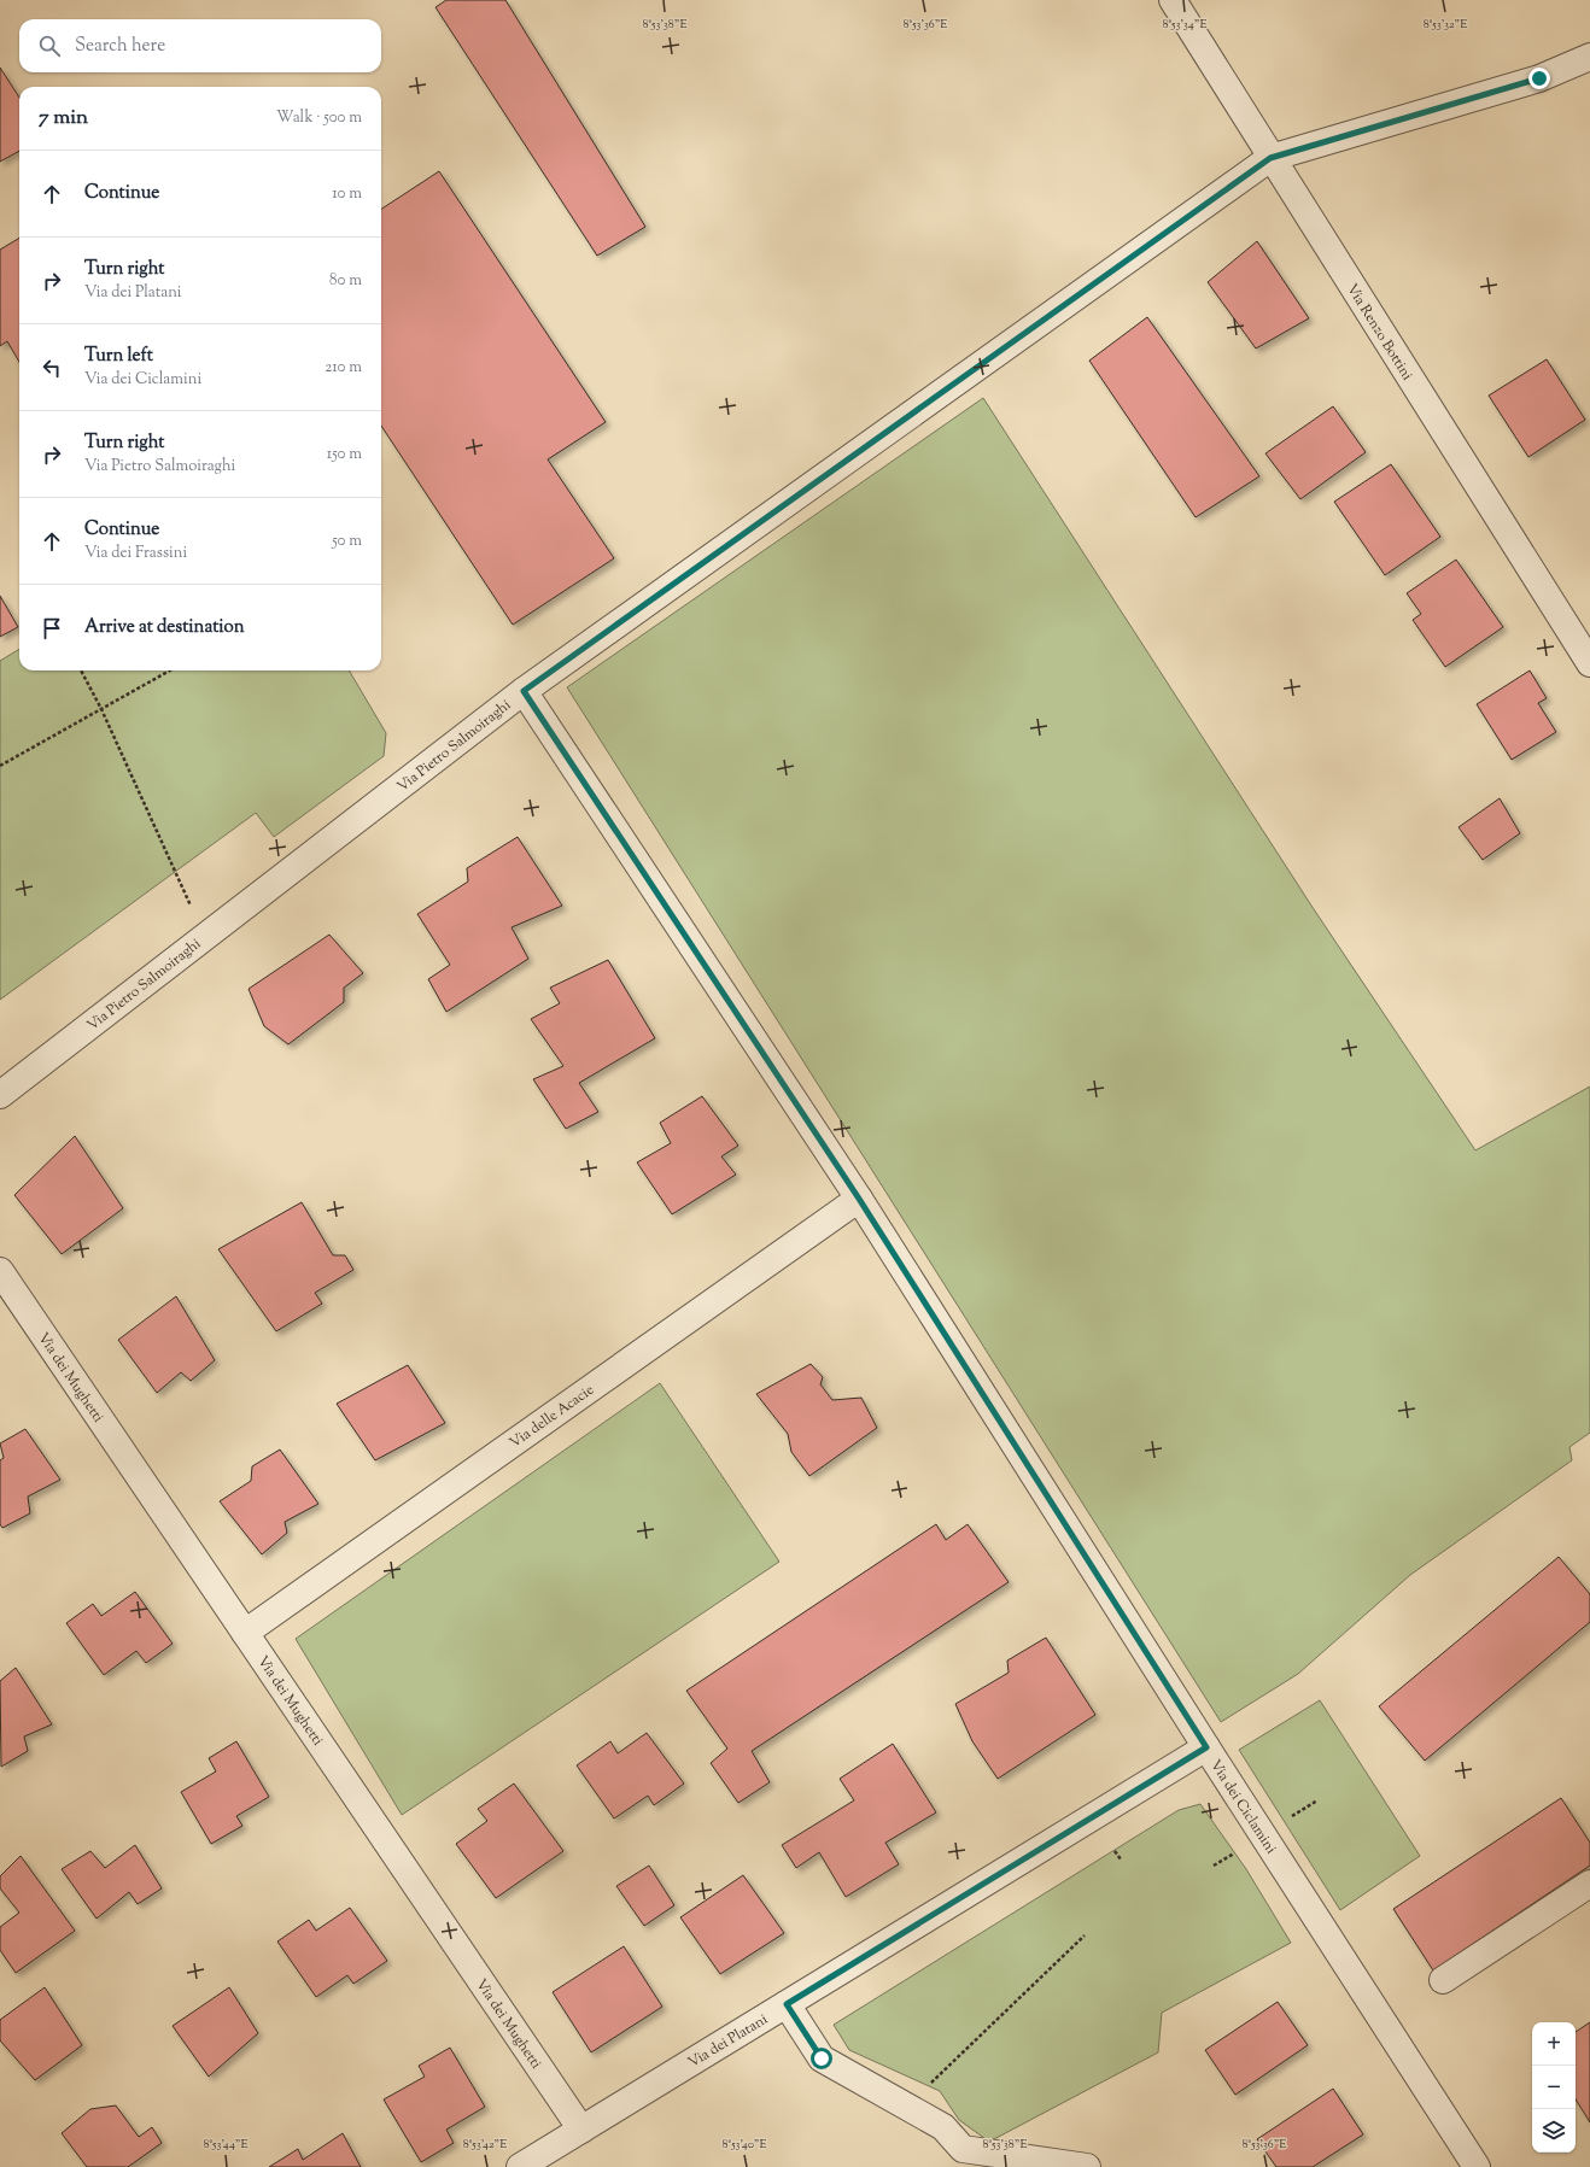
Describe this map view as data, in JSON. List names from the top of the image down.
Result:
{
  "streets": {
    "street": [
      "Via Renzo Bottini",
      "Via Pietro Salmoiraghi",
      "Via dei Mughetti",
      "Via delle Acacie",
      "Via dei Ciclamini",
      "Via dei Platani"
    ]
  },
  "crossings": [
    ["Via Renzo Bottini", "Via Pietro Salmoiraghi"],
    ["Via Pietro Salmoiraghi", "Via dei Ciclamini"],
    ["Via dei Mughetti", "Via delle Acacie"],
    ["Via dei Mughetti", "Via dei Platani"],
    ["Via delle Acacie", "Via dei Ciclamini"],
    ["Via dei Ciclamini", "Via dei Platani"]
  ],
  "page": {
    "search": "Search here",
    "heading": ["7 min", "Walk · 500 m"],
    "list": [
      ["Continue", "10 m"],
      ["Turn right", "Via dei Platani", "80 m"],
      ["Turn left", "Via dei Ciclamini", "210 m"],
      ["Turn right", "Via Pietro Salmoiraghi", "150 m"],
      ["Continue", "Via dei Frassini", "50 m"],
      "Arrive at destination"
    ],
    "map_buttons": ["+", "−"]
  },
  "coordinates": [
    "8°53'38\"E",
    "8°53'36\"E",
    "8°53'34\"E",
    "8°53'32\"E",
    "8°53'44\"E",
    "8°53'42\"E",
    "8°53'40\"E"
  ]
}
